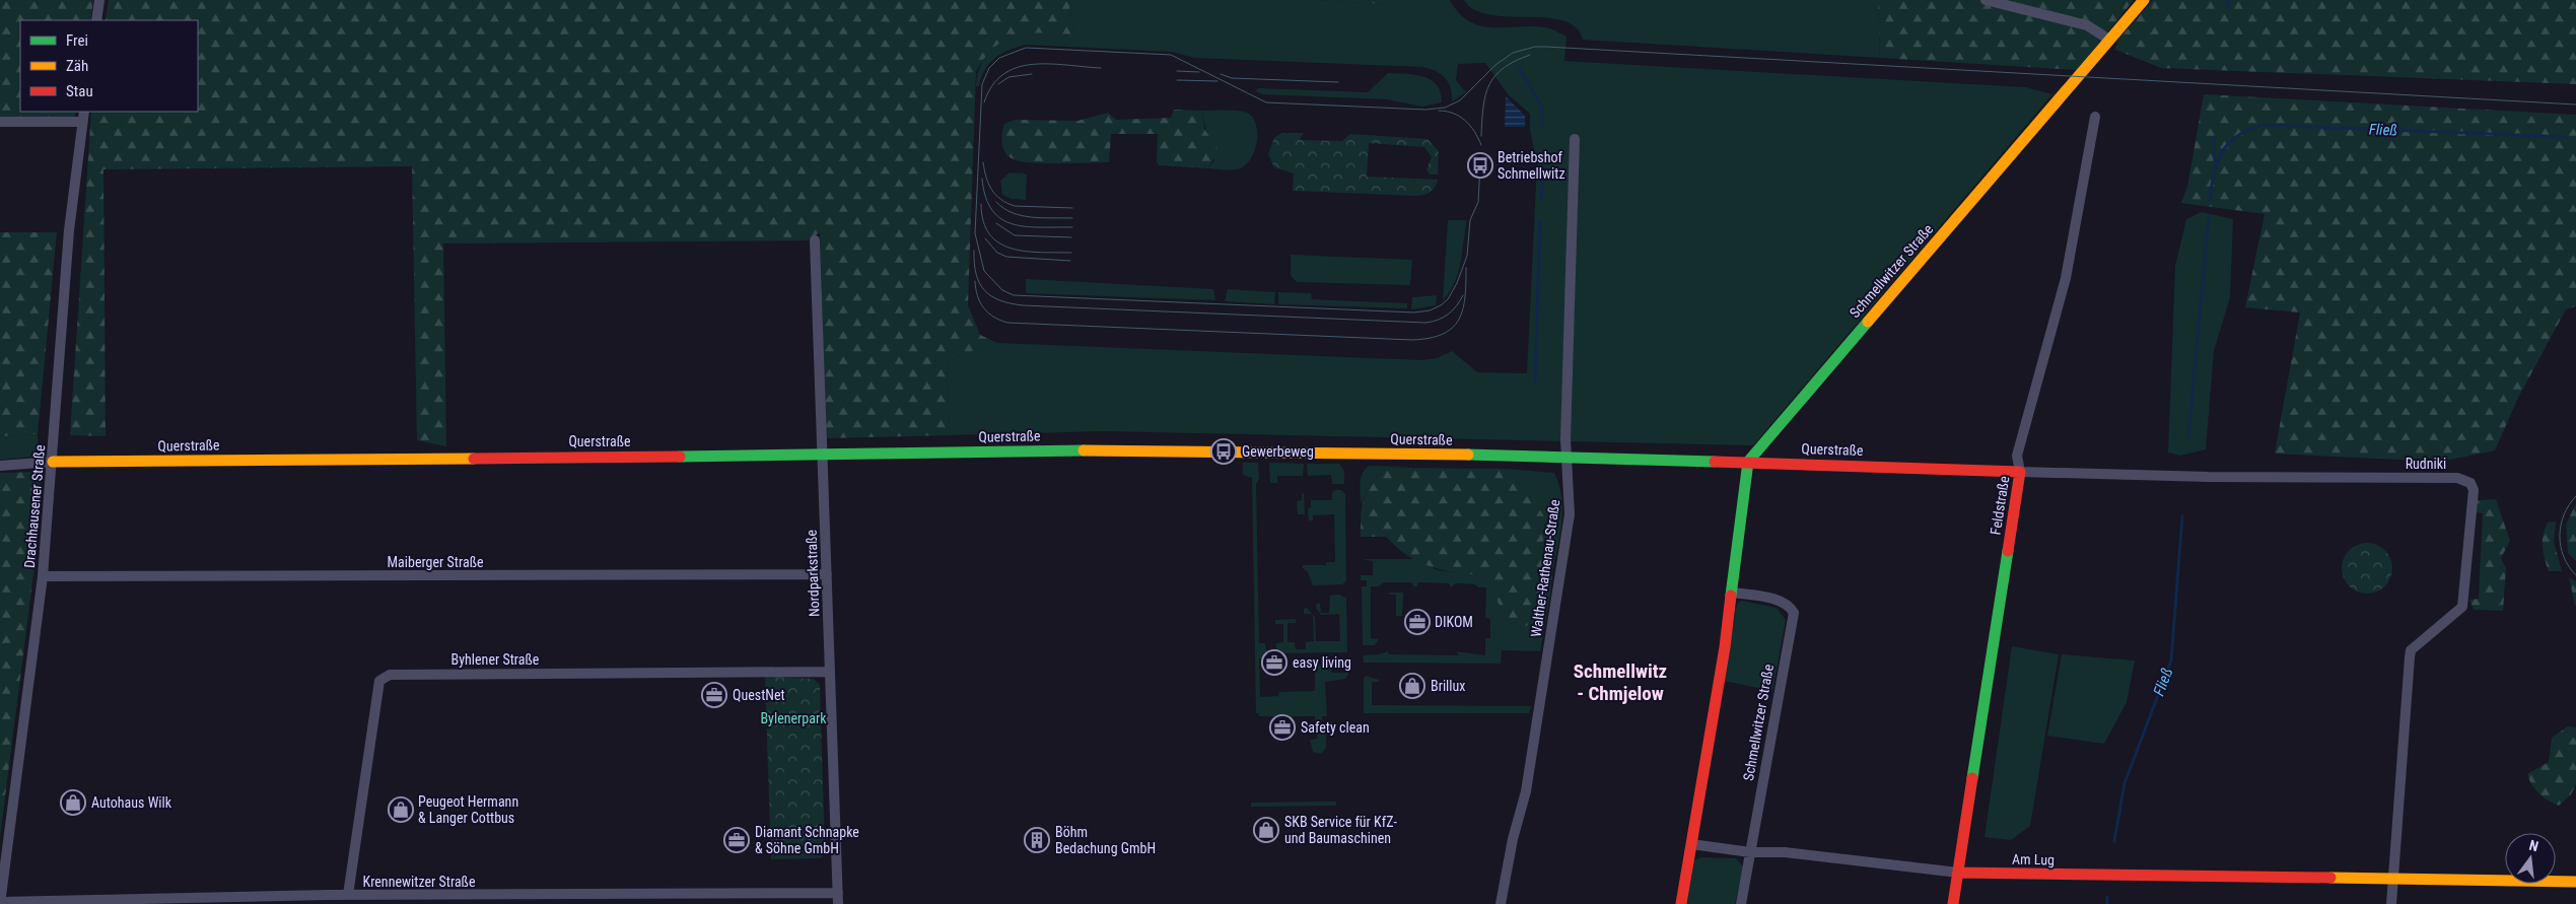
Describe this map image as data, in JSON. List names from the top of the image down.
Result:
{
  "streets": {
    "street": [
      "Schmellwitzer Straße",
      "Querstraße",
      "Rudniki",
      "Feldstraße",
      "Drachhausener Straße",
      "Maiberger Straße",
      "Walther-Rathenau-Straße",
      "Nordparkstraße",
      "Byhlener Straße",
      "Am Lug",
      "Krennewitzer Straße"
    ]
  },
  "crossings": [
    ["Schmellwitzer Straße", "Querstraße"],
    ["Schmellwitzer Straße", "Am Lug"],
    ["Querstraße", "Rudniki"],
    ["Querstraße", "Feldstraße"],
    ["Querstraße", "Drachhausener Straße"],
    ["Querstraße", "Walther-Rathenau-Straße"],
    ["Querstraße", "Nordparkstraße"],
    ["Rudniki", "Feldstraße"],
    ["Rudniki", "Am Lug"],
    ["Feldstraße", "Am Lug"],
    ["Drachhausener Straße", "Maiberger Straße"],
    ["Drachhausener Straße", "Krennewitzer Straße"],
    ["Maiberger Straße", "Nordparkstraße"],
    ["Nordparkstraße", "Byhlener Straße"],
    ["Nordparkstraße", "Krennewitzer Straße"],
    ["Byhlener Straße", "Krennewitzer Straße"]
  ],
  "districts": ["Schmellwitz - Chmjelow"],
  "water": ["Fließ"],
  "parks": ["Bylenerpark"],
  "places": {
    "bus stop": ["Betriebshof Schmellwitz", "Gewerbeweg"],
    "office": [
      "DIKOM",
      "easy living",
      "QuestNet",
      "Safety clean",
      "Diamant Schnapke & Söhne GmbH"
    ],
    "shop": [
      "Brillux",
      "Autohaus Wilk",
      "Peugeot Hermann & Langer Cottbus",
      "SKB Service für KfZ- und Baumaschinen"
    ],
    "building": ["Böhm Bedachung GmbH"]
  },
  "legend": ["Frei", "Zäh", "Stau"],
  "north": "top"
}
